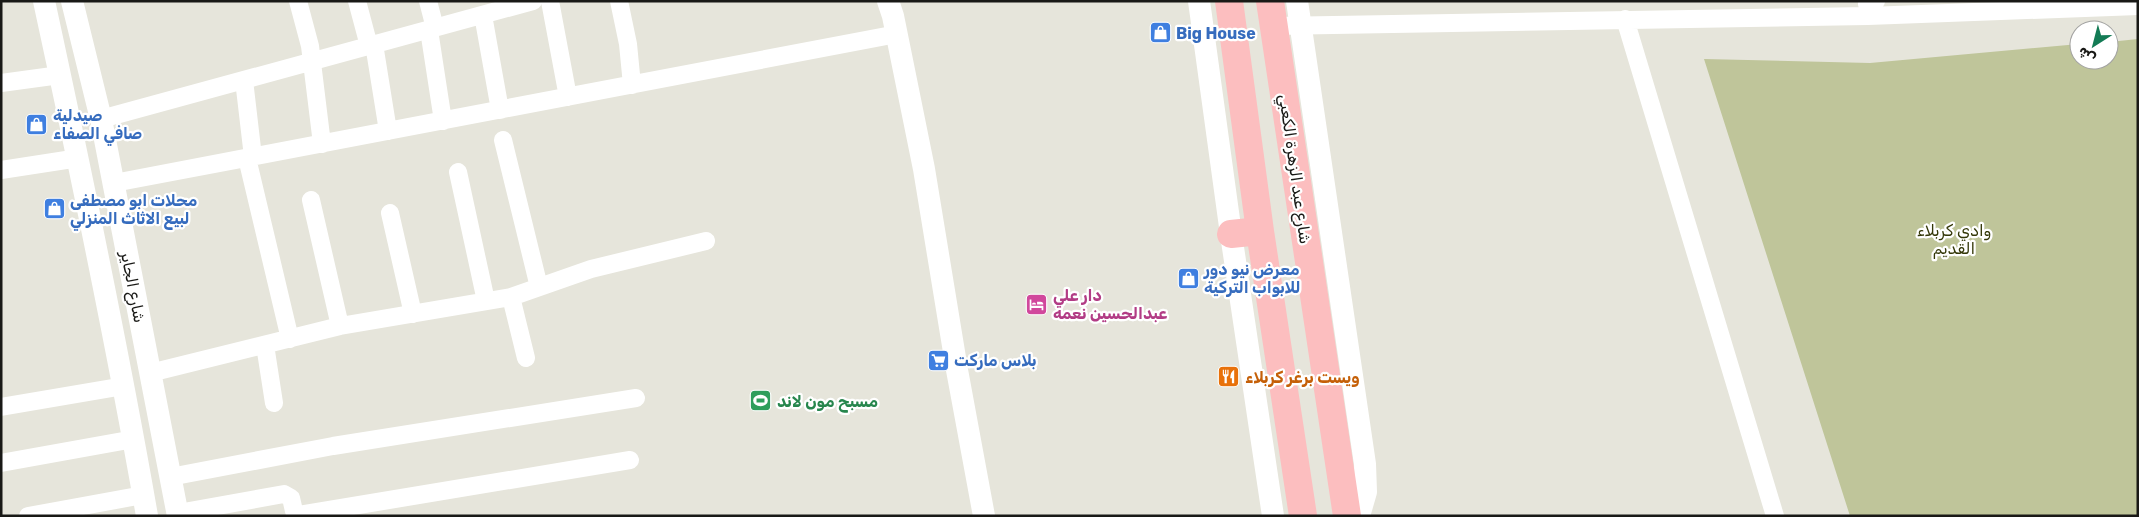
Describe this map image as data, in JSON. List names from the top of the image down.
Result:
{
  "streets": {
    "main road": ["شارع عبد الزهرة الكعبي"],
    "street": ["شارع الجاير"]
  },
  "parks": ["وادي كربلاء القديم"],
  "places": {
    "shop": [
      "Big House",
      "صيدلية صافي الصفاء",
      "محلات ابو مصطفى لبيع الاثاث المنزلي",
      "معرض نيو دور للابواب التركية"
    ],
    "hotel": ["دار علي عبدالحسين نعمه"],
    "supermarket": ["بلاس ماركت"],
    "restaurant": ["ويست برغر كربلاء"],
    "sports": ["مسبح مون لاند"]
  },
  "north": "bottom left"
}
